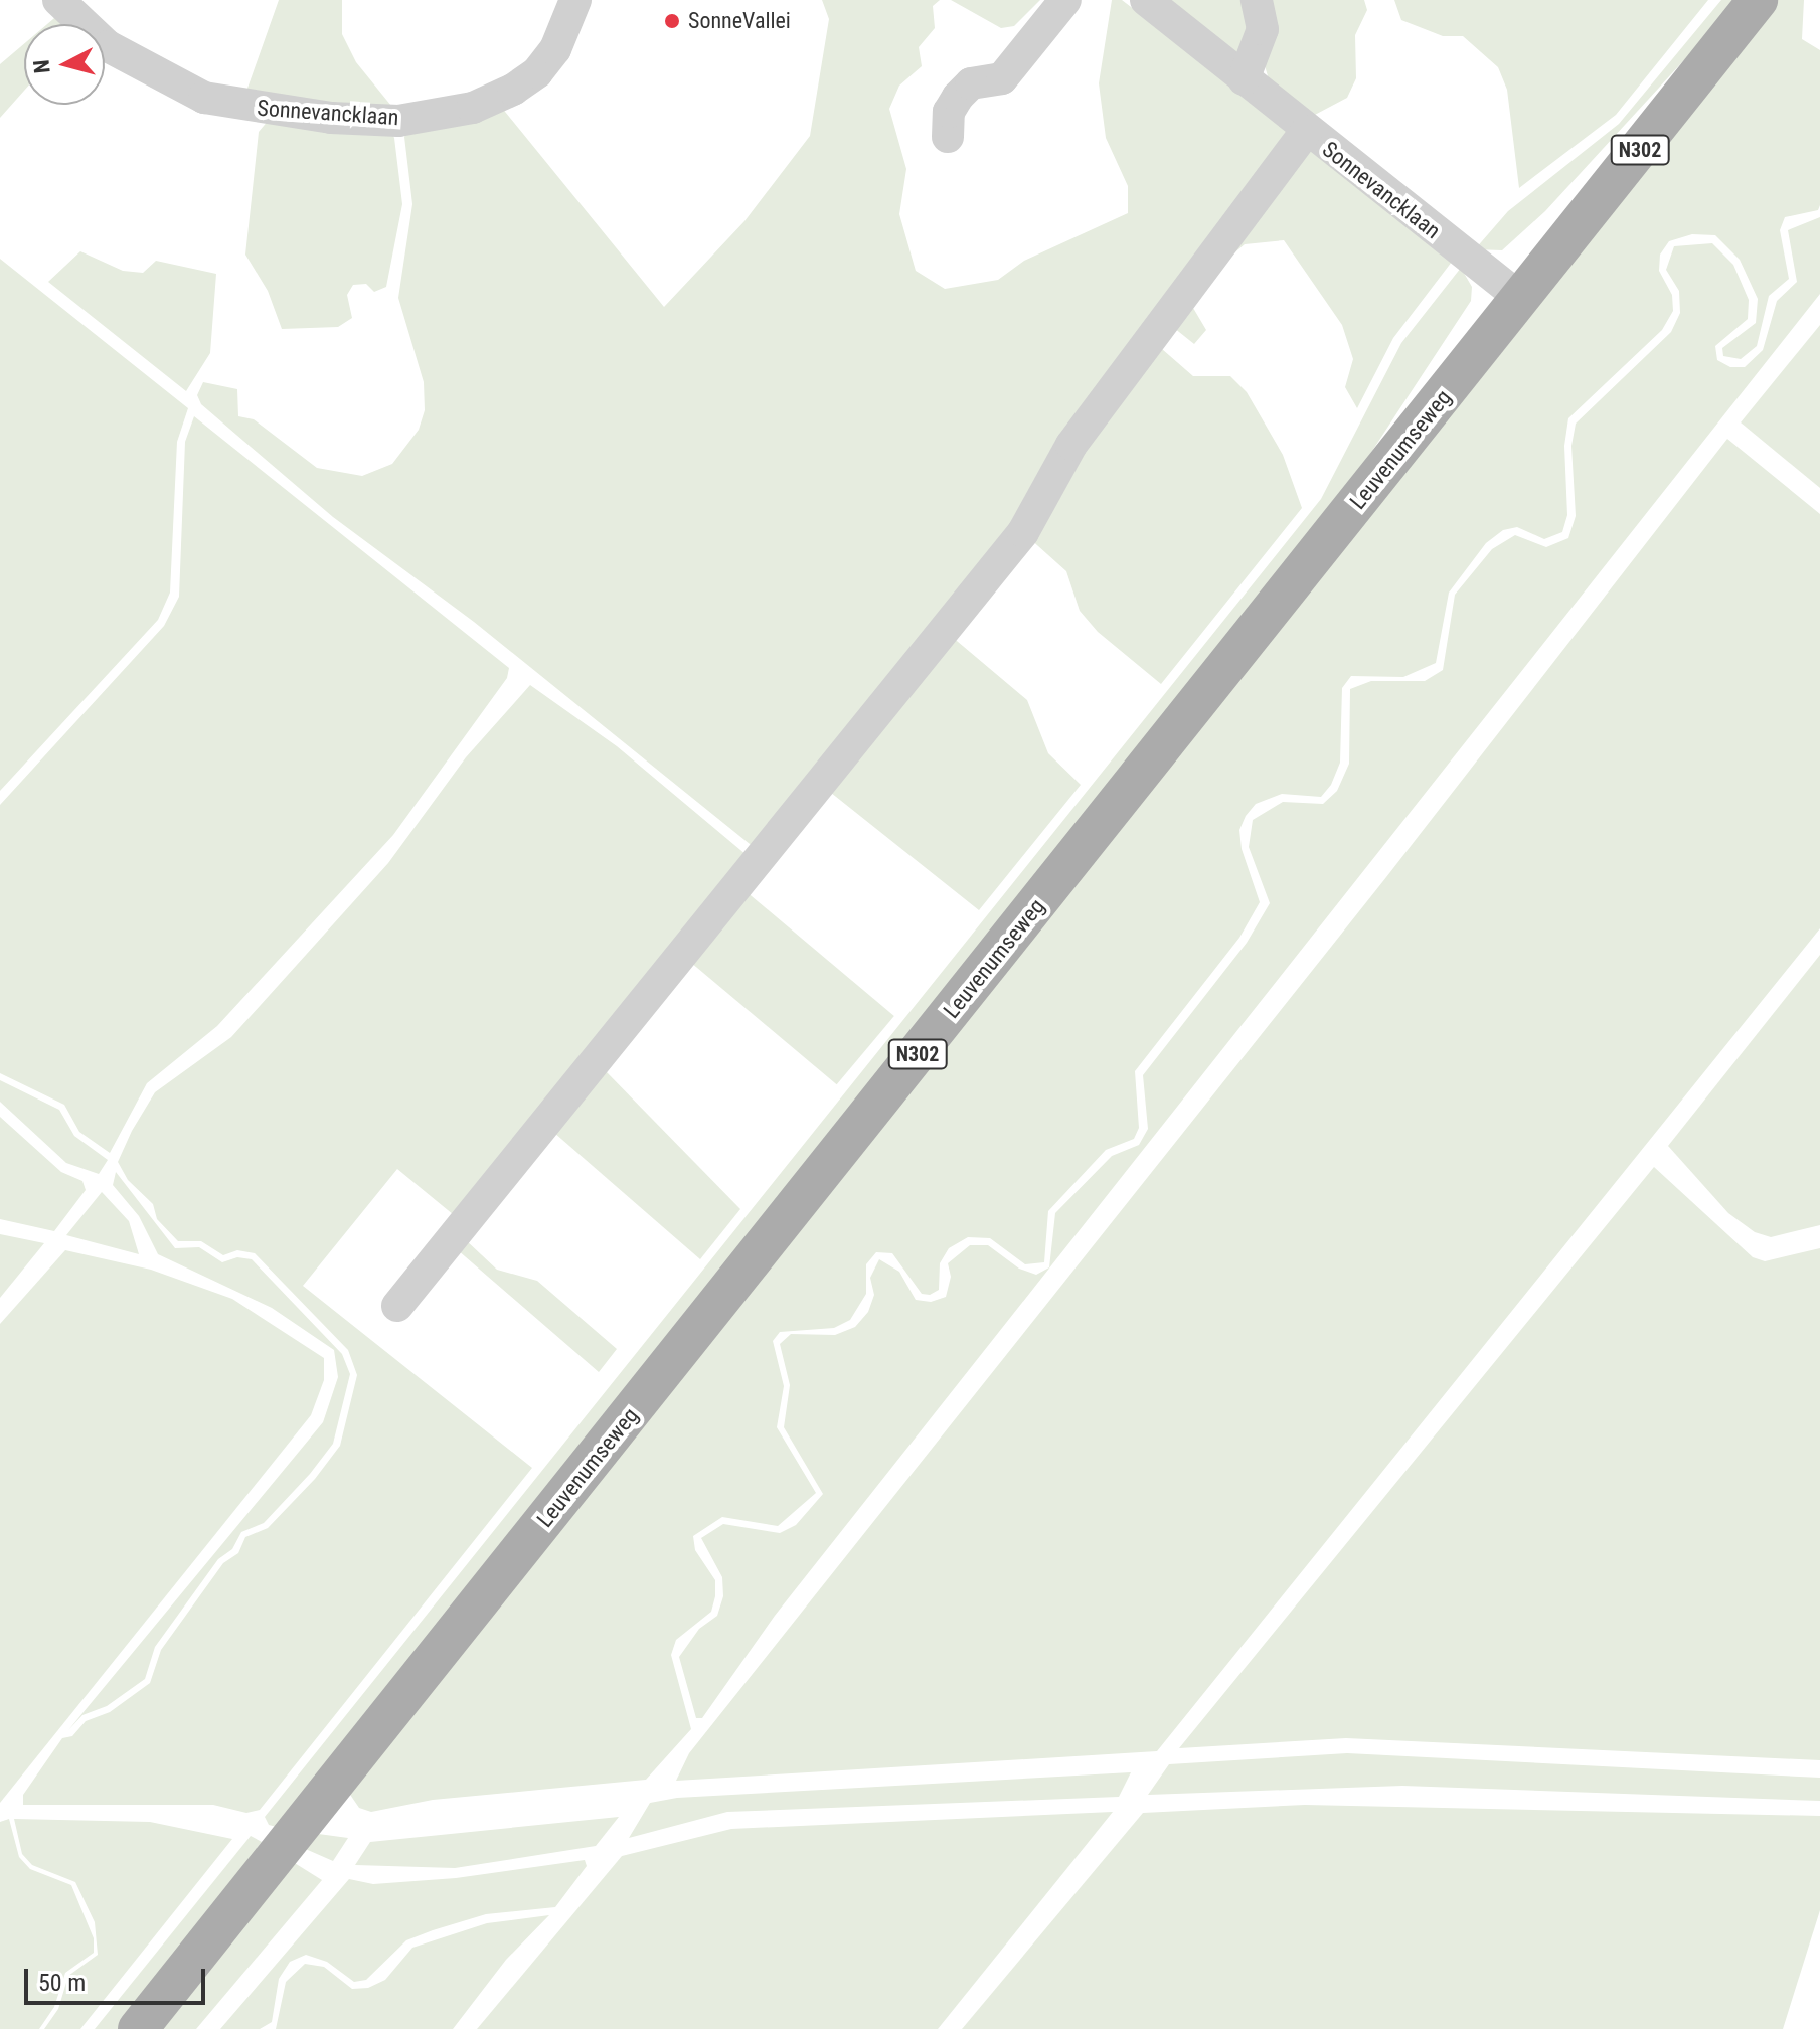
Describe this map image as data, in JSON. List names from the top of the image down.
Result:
{
  "streets": {
    "main road": ["N302", "Leuvenumseweg"],
    "street": ["Sonnevancklaan"]
  },
  "crossings": [
    ["Sonnevancklaan", "Leuvenumseweg"]
  ],
  "places": ["SonneVallei"],
  "scale_bar": "50 m",
  "north": "left"
}
